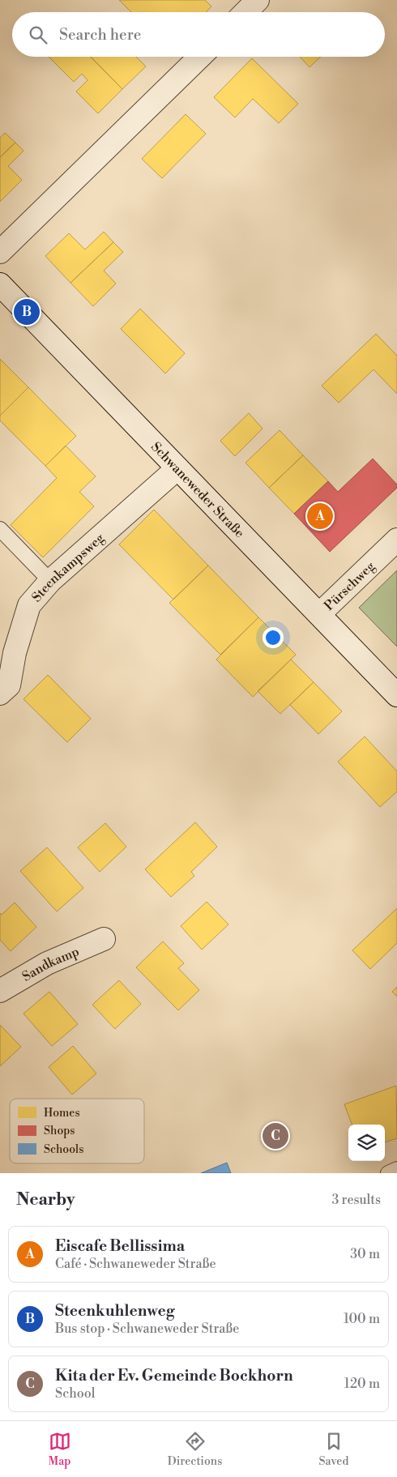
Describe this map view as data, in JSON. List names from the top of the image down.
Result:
{
  "streets": {
    "street": [
      "Schwaneweder Straße",
      "Steenkampsweg",
      "Pürschweg",
      "Sandkamp"
    ]
  },
  "crossings": [
    ["Schwaneweder Straße", "Steenkampsweg"],
    ["Schwaneweder Straße", "Pürschweg"]
  ],
  "legend": ["Homes", "Shops", "Schools"],
  "page": {
    "search": "Search here",
    "pins": ["B", "A", "C"],
    "heading": ["Nearby", "3 results"],
    "list": [
      {
        "mark": "A",
        "name": "Eiscafe Bellissima",
        "note": "Café · Schwaneweder Straße",
        "value": "30 m"
      },
      {
        "mark": "B",
        "name": "Steenkuhlenweg",
        "note": "Bus stop · Schwaneweder Straße",
        "value": "100 m"
      },
      {
        "mark": "C",
        "name": "Kita der Ev. Gemeinde Bockhorn",
        "note": "School",
        "value": "120 m"
      }
    ],
    "nav": ["Map", "Directions", "Saved"]
  }
}
